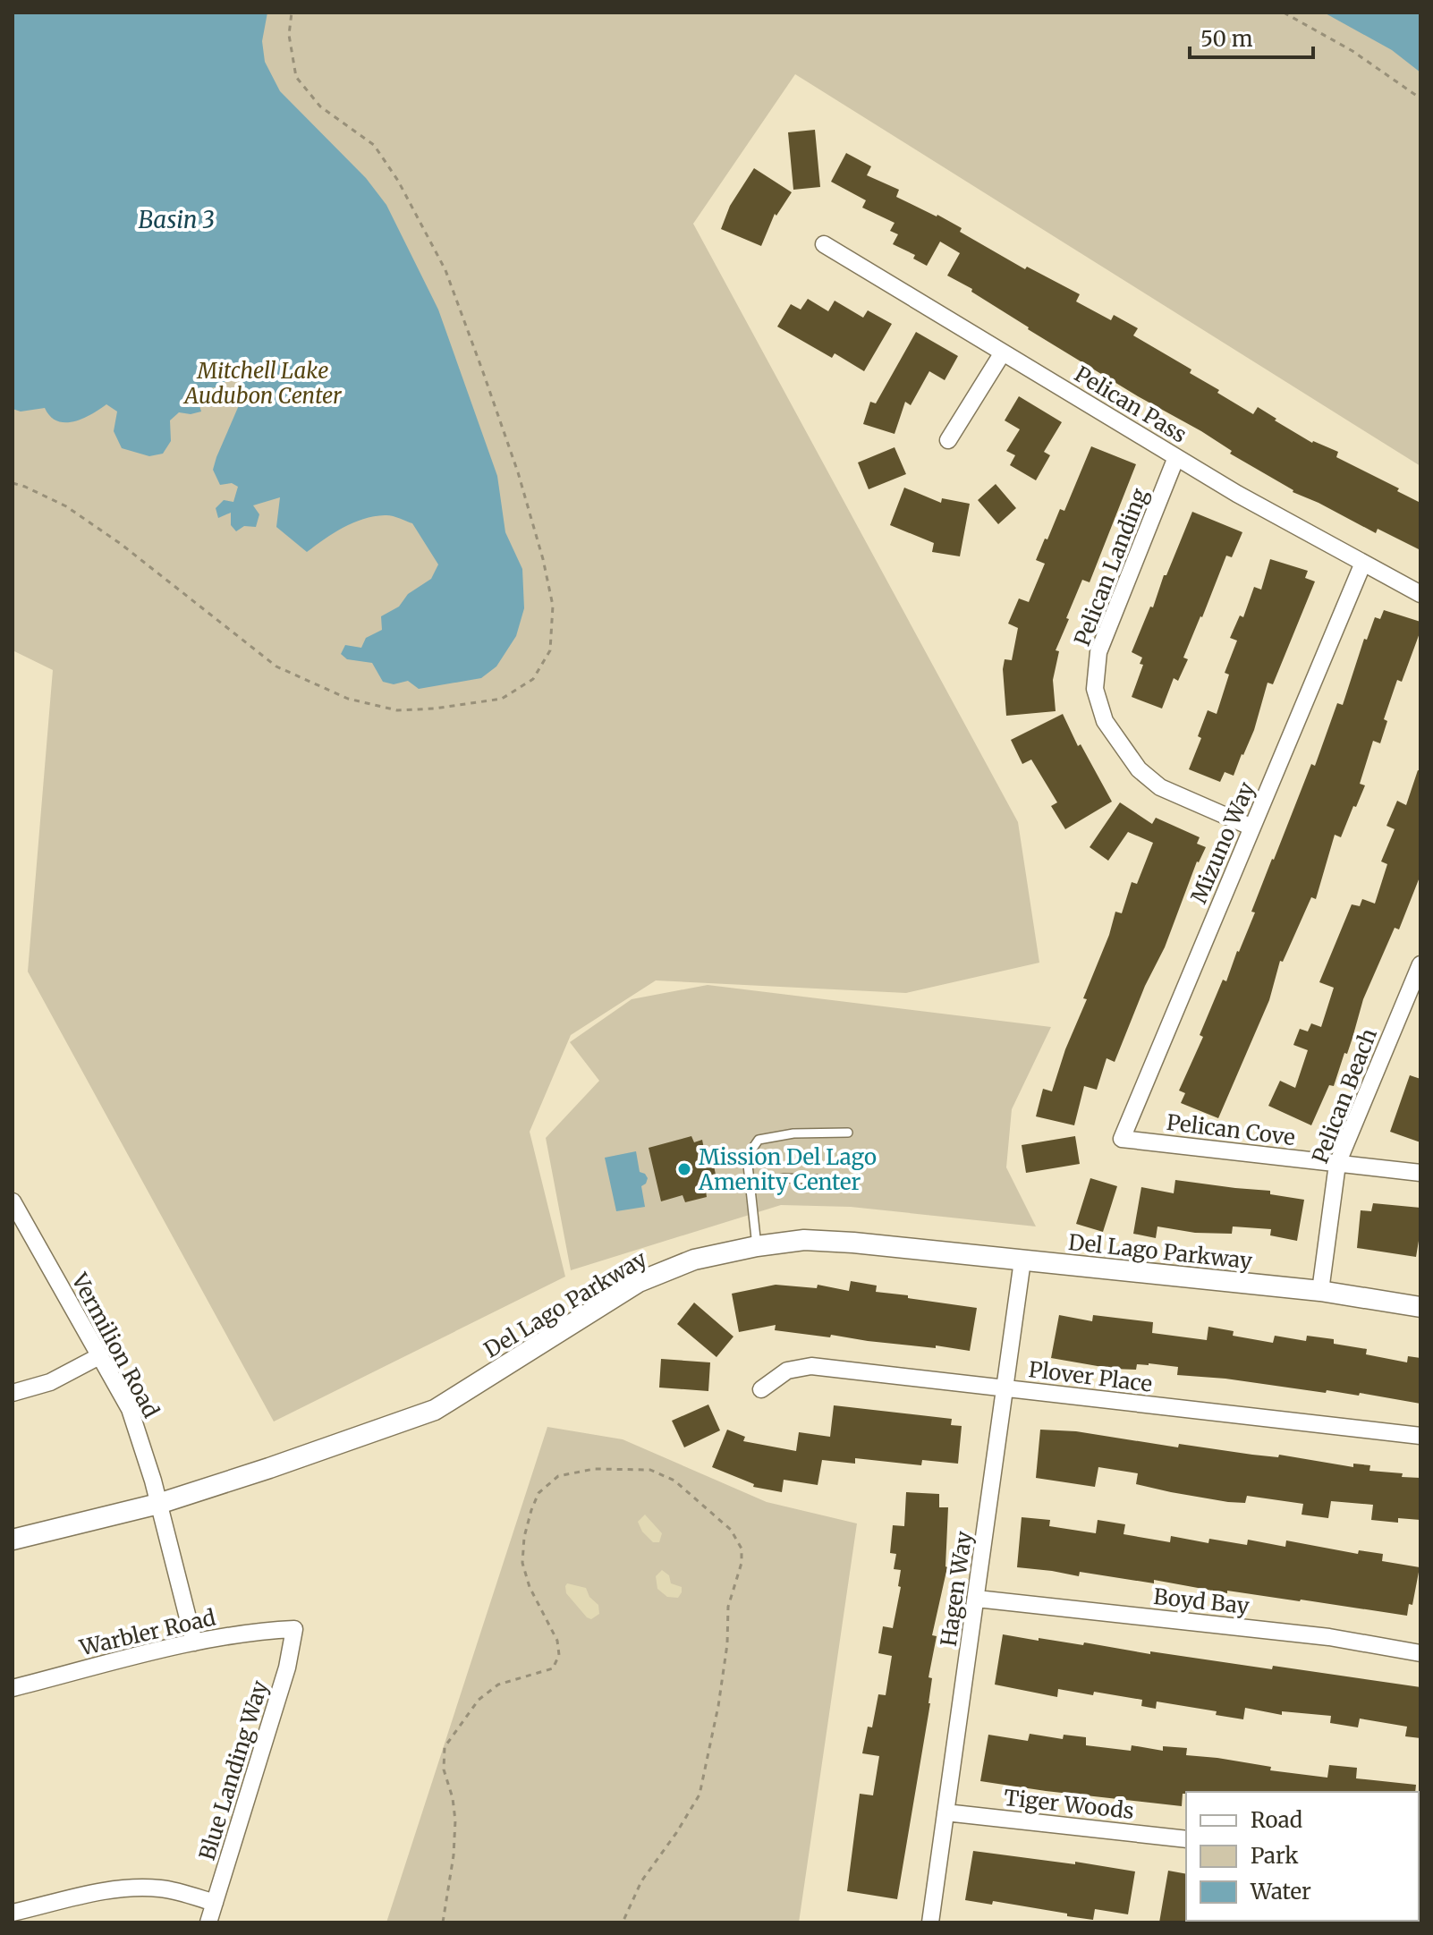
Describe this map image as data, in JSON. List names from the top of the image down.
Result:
{
  "streets": {
    "street": [
      "Pelican Pass",
      "Pelican Landing",
      "Mizuno Way",
      "Pelican Beach",
      "Pelican Cove",
      "Del Lago Parkway",
      "Vermilion Road",
      "Plover Place",
      "Hagen Way",
      "Boyd Bay",
      "Warbler Road",
      "Blue Landing Way",
      "Tiger Woods"
    ]
  },
  "crossings": [
    ["Pelican Pass", "Pelican Landing"],
    ["Pelican Pass", "Mizuno Way"],
    ["Pelican Landing", "Mizuno Way"],
    ["Mizuno Way", "Pelican Cove"],
    ["Pelican Beach", "Pelican Cove"],
    ["Pelican Beach", "Del Lago Parkway"],
    ["Del Lago Parkway", "Vermilion Road"],
    ["Del Lago Parkway", "Hagen Way"],
    ["Vermilion Road", "Warbler Road"],
    ["Plover Place", "Hagen Way"],
    ["Hagen Way", "Boyd Bay"],
    ["Hagen Way", "Tiger Woods"],
    ["Warbler Road", "Blue Landing Way"]
  ],
  "water": ["Basin 3"],
  "parks": ["Mitchell Lake Audubon Center"],
  "places": ["Mission Del Lago Amenity Center"],
  "legend": ["Road", "Park", "Water"],
  "scale_bar": "50 m"
}
